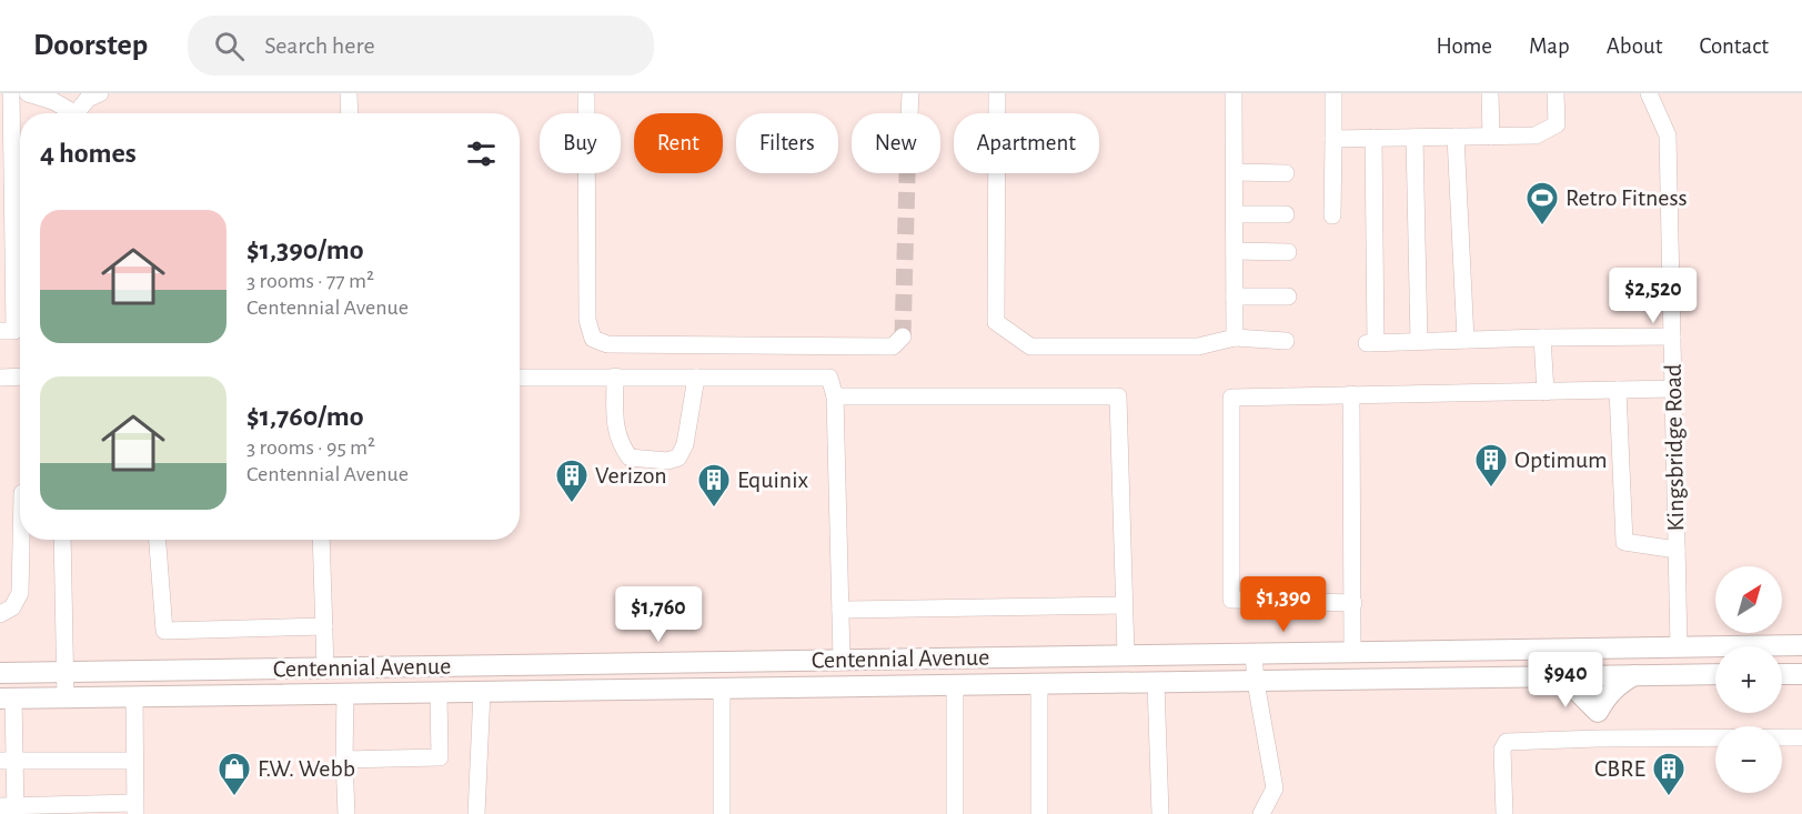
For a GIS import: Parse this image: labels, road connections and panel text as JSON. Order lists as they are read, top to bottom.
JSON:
{
  "streets": {
    "main road": ["Centennial Avenue"],
    "street": ["Kingsbridge Road"]
  },
  "crossings": [
    ["Kingsbridge Road", "Centennial Avenue"]
  ],
  "places": {
    "sports": ["Retro Fitness"],
    "building": [
      "Optimum",
      "Verizon",
      "Equinix",
      "CBRE"
    ],
    "shop": ["F.W. Webb"]
  },
  "north": "top right",
  "page": {
    "header": "Doorstep",
    "search": "Search here",
    "nav": [
      "Home",
      "Map",
      "About",
      "Contact"
    ],
    "chip": [
      "Buy",
      "Rent",
      "Filters",
      "New",
      "Apartment"
    ],
    "heading": "4 homes",
    "list": [
      {
        "name": "$1,390/mo",
        "note": "3 rooms · 77 m² · Centennial Avenue"
      },
      {
        "name": "$1,760/mo",
        "note": "3 rooms · 95 m² · Centennial Avenue"
      }
    ],
    "price": [
      "$2,520",
      "$1,390",
      "$1,760",
      "$940"
    ],
    "map_buttons": ["+", "−"]
  }
}
